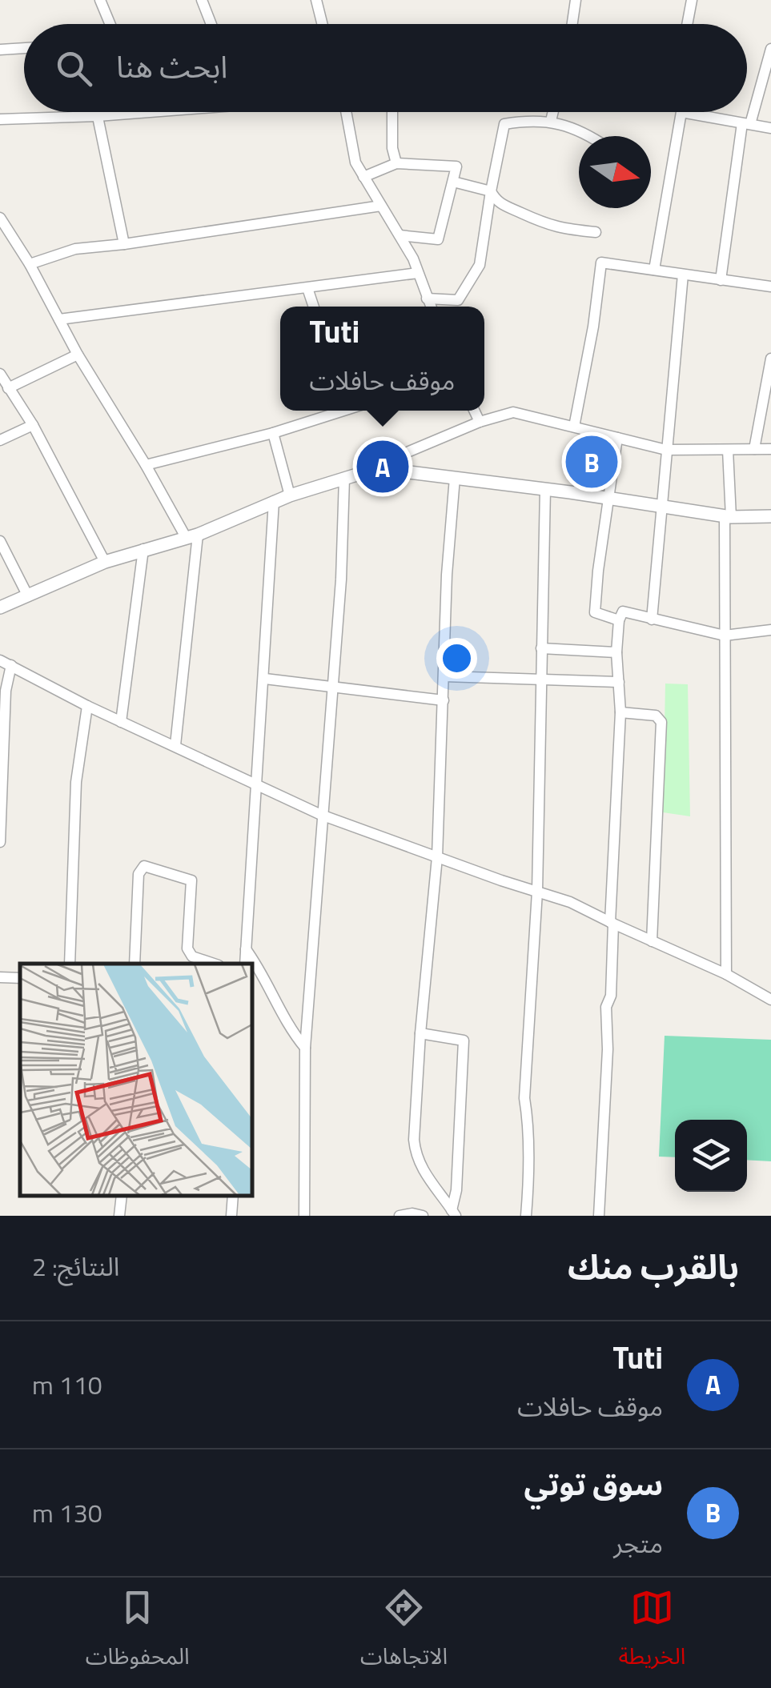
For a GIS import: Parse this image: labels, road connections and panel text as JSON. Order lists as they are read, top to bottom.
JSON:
{
  "north": "right",
  "page": {
    "search": "ابحث هنا",
    "popup": ["Tuti", "موقف حافلات"],
    "pins": ["B", "A"],
    "heading": ["بالقرب منك", "النتائج: 2"],
    "list": [
      {
        "mark": "A",
        "name": "Tuti",
        "note": "موقف حافلات",
        "value": "110 m"
      },
      {
        "mark": "B",
        "name": "سوق توتي",
        "note": "متجر",
        "value": "130 m"
      }
    ],
    "nav": ["الخريطة", "الاتجاهات", "المحفوظات"]
  }
}
